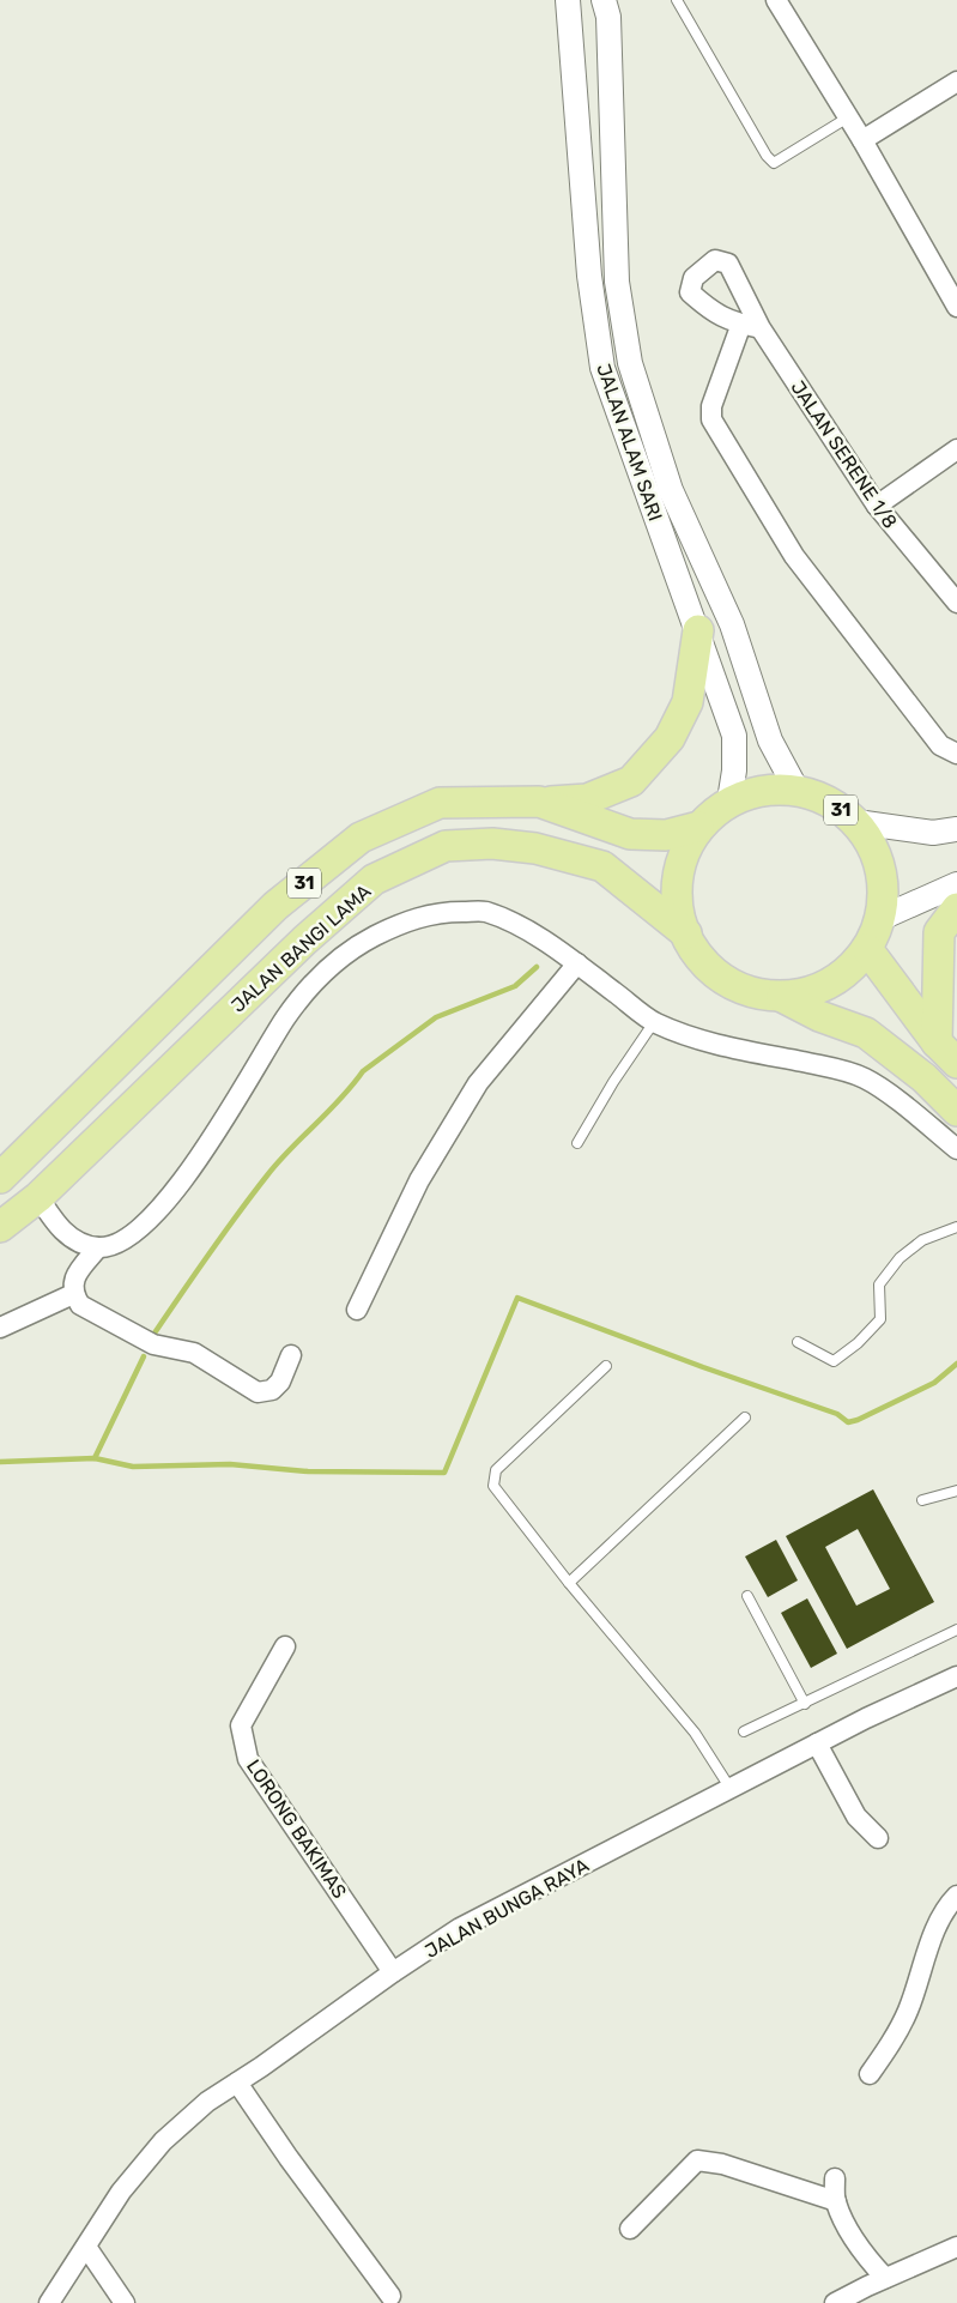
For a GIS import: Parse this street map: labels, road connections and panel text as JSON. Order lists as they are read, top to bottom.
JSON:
{
  "streets": {
    "main road": ["31", "JALAN BANGI LAMA"],
    "street": [
      "JALAN ALAM SARI",
      "JALAN SERENE 1/8",
      "LORONG BAKIMAS",
      "JALAN BUNGA RAYA"
    ]
  },
  "crossings": [
    ["JALAN ALAM SARI", "JALAN BANGI LAMA"],
    ["LORONG BAKIMAS", "JALAN BUNGA RAYA"]
  ]
}
